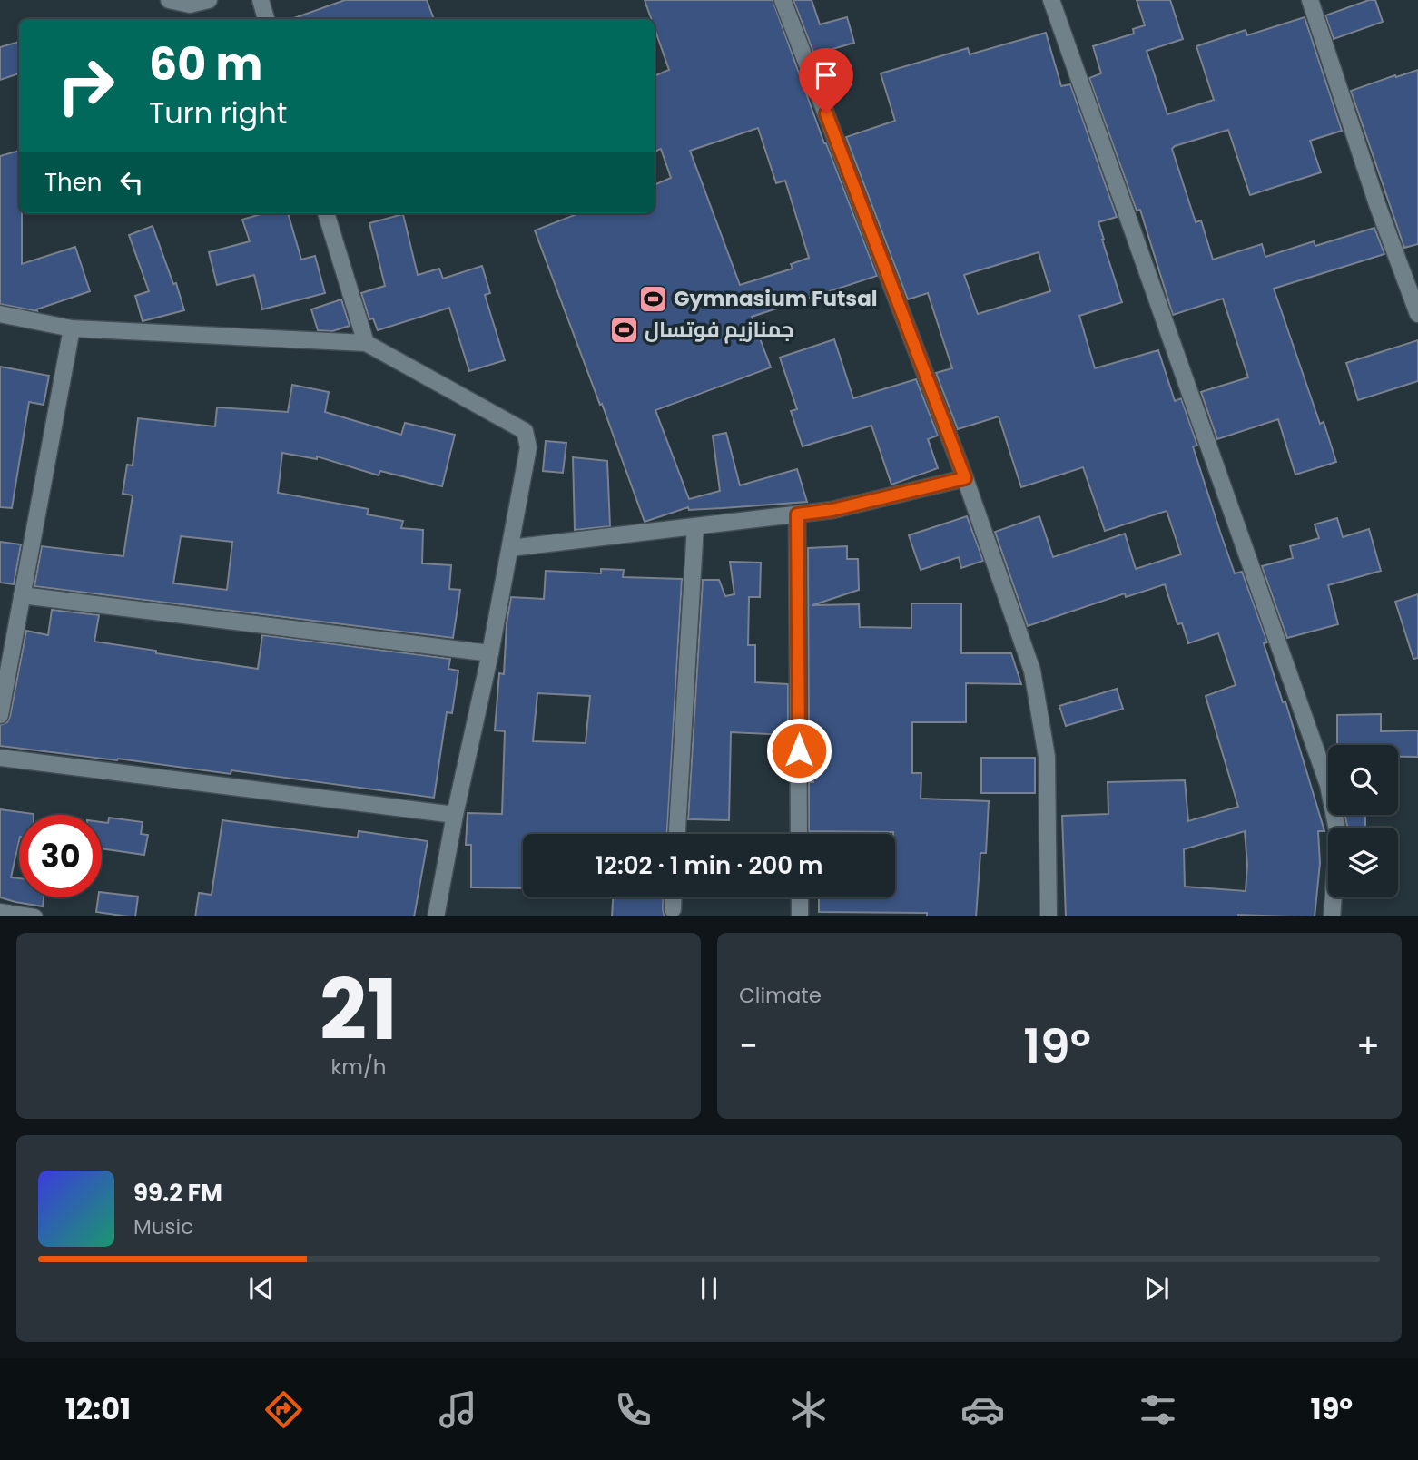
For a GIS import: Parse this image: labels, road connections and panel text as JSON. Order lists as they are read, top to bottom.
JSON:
{
  "places": {
    "sports": ["Gymnasium Futsal", "جمنازیم فوتسال"]
  },
  "page": {
    "turn": ["60 m", "Turn right"],
    "then": "Then",
    "limit": "30",
    "trip": "12:02 · 1 min · 200 m",
    "tile": [
      ["21", "km/h"],
      "Climate"
    ],
    "heat": ["−", "19°", "+"],
    "song": ["99.2 FM", "Music"],
    "tabs": ["12:01", "19°"]
  }
}
